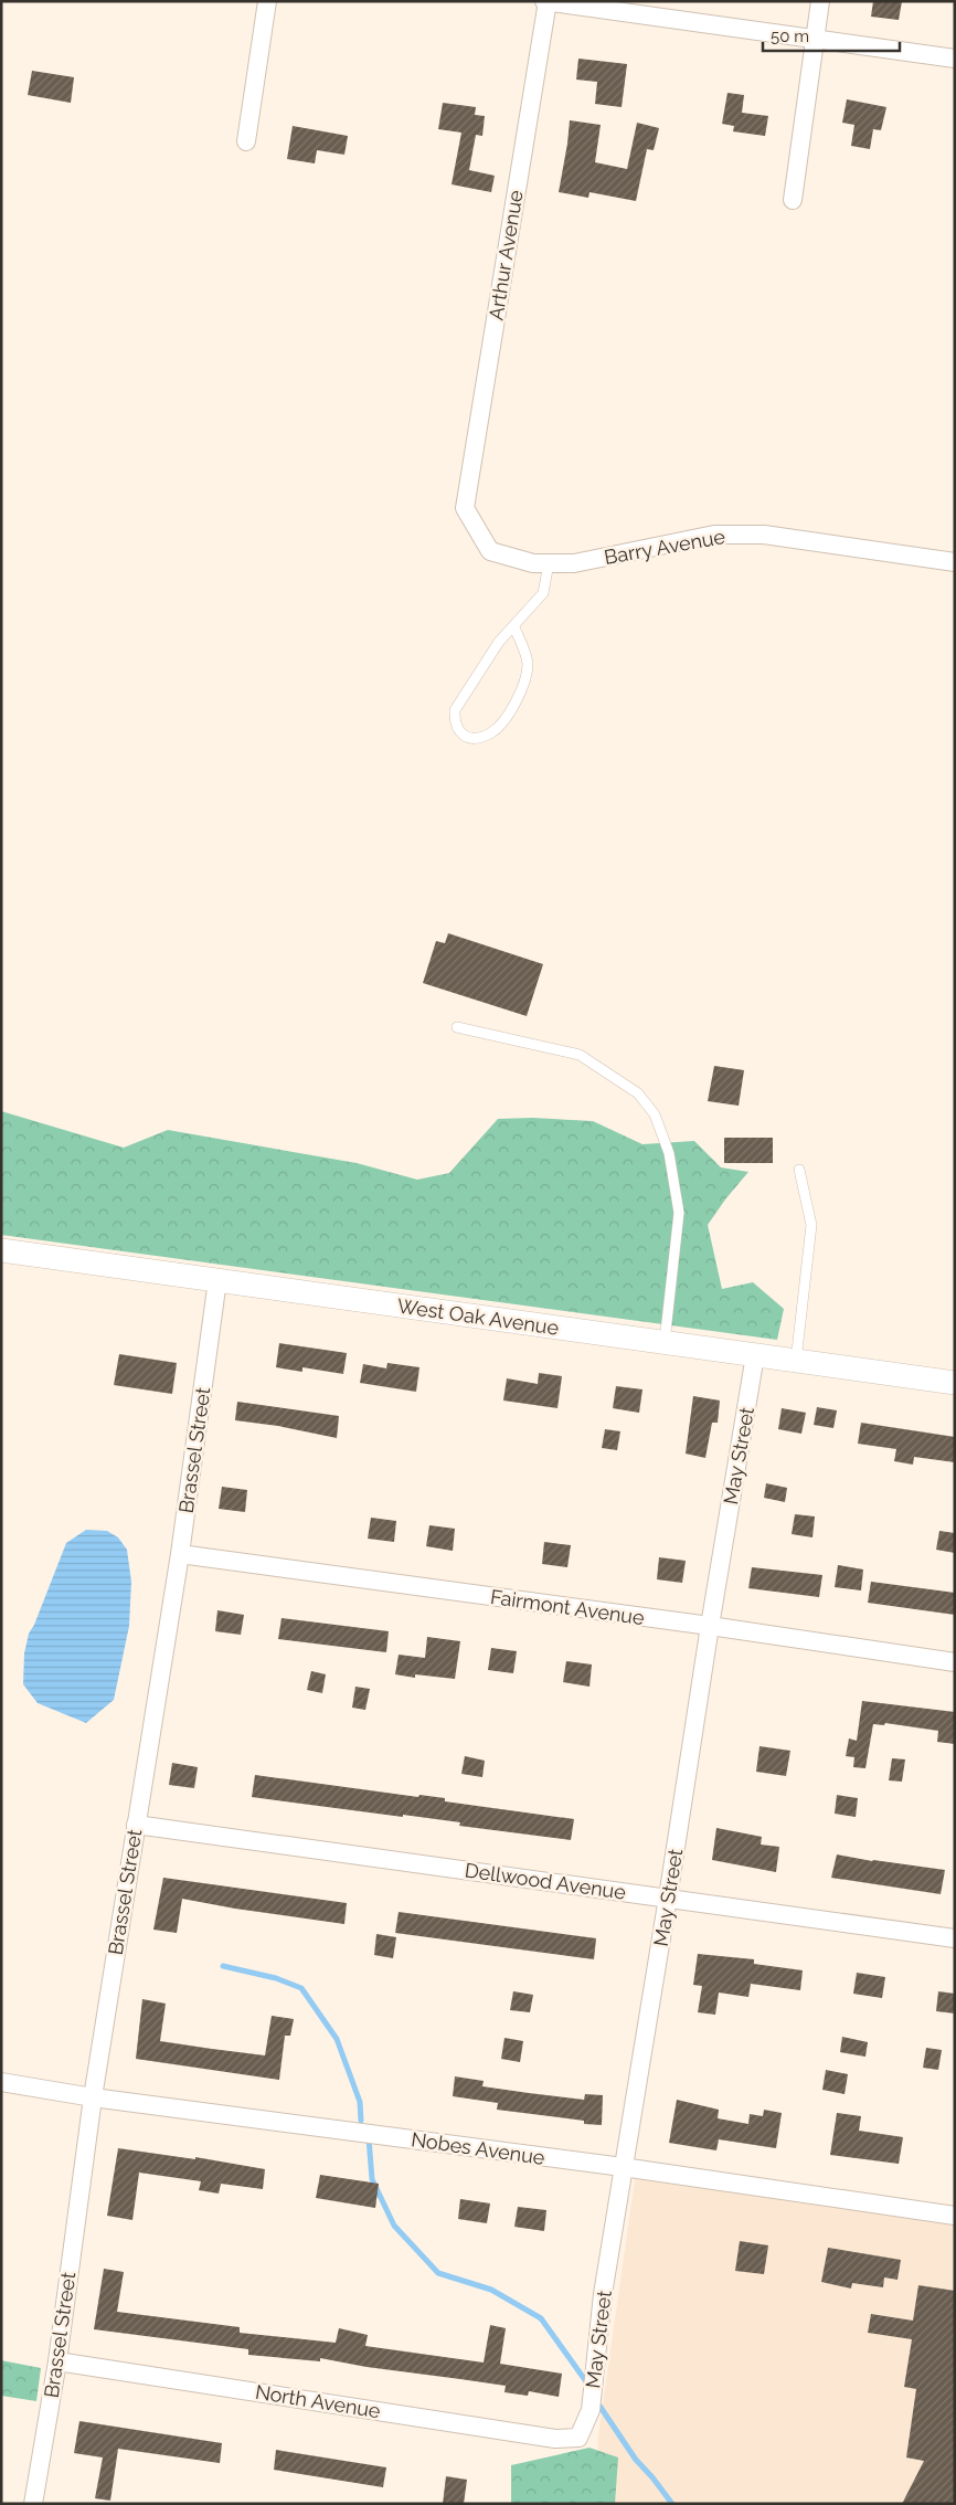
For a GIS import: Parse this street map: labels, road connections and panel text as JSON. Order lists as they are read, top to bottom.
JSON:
{
  "streets": {
    "street": [
      "Arthur Avenue",
      "Barry Avenue",
      "West Oak Avenue",
      "Brassel Street",
      "May Street",
      "Fairmont Avenue",
      "Dellwood Avenue",
      "Nobes Avenue",
      "North Avenue"
    ]
  },
  "crossings": [
    ["Arthur Avenue", "Barry Avenue"],
    ["West Oak Avenue", "Brassel Street"],
    ["West Oak Avenue", "May Street"],
    ["Brassel Street", "Fairmont Avenue"],
    ["Brassel Street", "Dellwood Avenue"],
    ["Brassel Street", "Nobes Avenue"],
    ["Brassel Street", "North Avenue"],
    ["May Street", "Fairmont Avenue"],
    ["May Street", "Dellwood Avenue"],
    ["May Street", "Nobes Avenue"],
    ["May Street", "North Avenue"]
  ],
  "scale_bar": "50 m"
}
